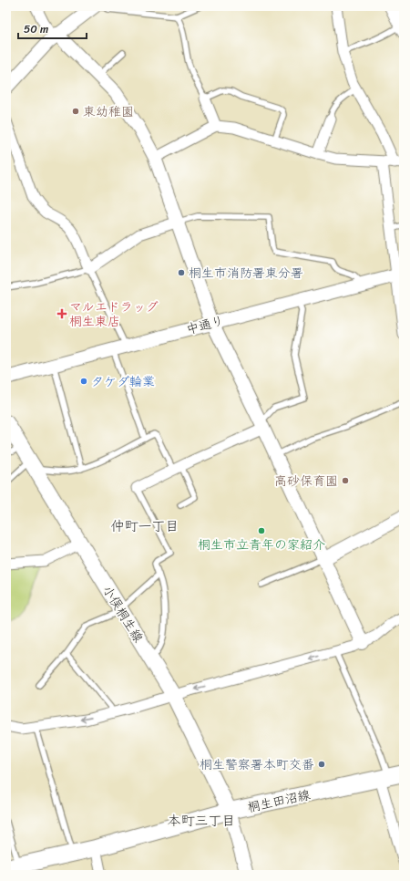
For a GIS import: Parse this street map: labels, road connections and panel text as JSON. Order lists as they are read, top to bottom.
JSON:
{
  "streets": {
    "main road": ["小俣桐生線", "桐生田沼線"],
    "street": ["中通り"]
  },
  "crossings": [
    ["小俣桐生線", "桐生田沼線"]
  ],
  "districts": ["仲町一丁目", "本町三丁目"],
  "places": {
    "other": [
      "東幼稚園",
      "桐生市消防署東分署",
      "タケダ輪業",
      "高砂保育園",
      "桐生市立青年の家紹介",
      "桐生警察署本町交番"
    ],
    "health": ["マルエドラッグ 桐生東店"]
  },
  "scale_bar": "50 m"
}
